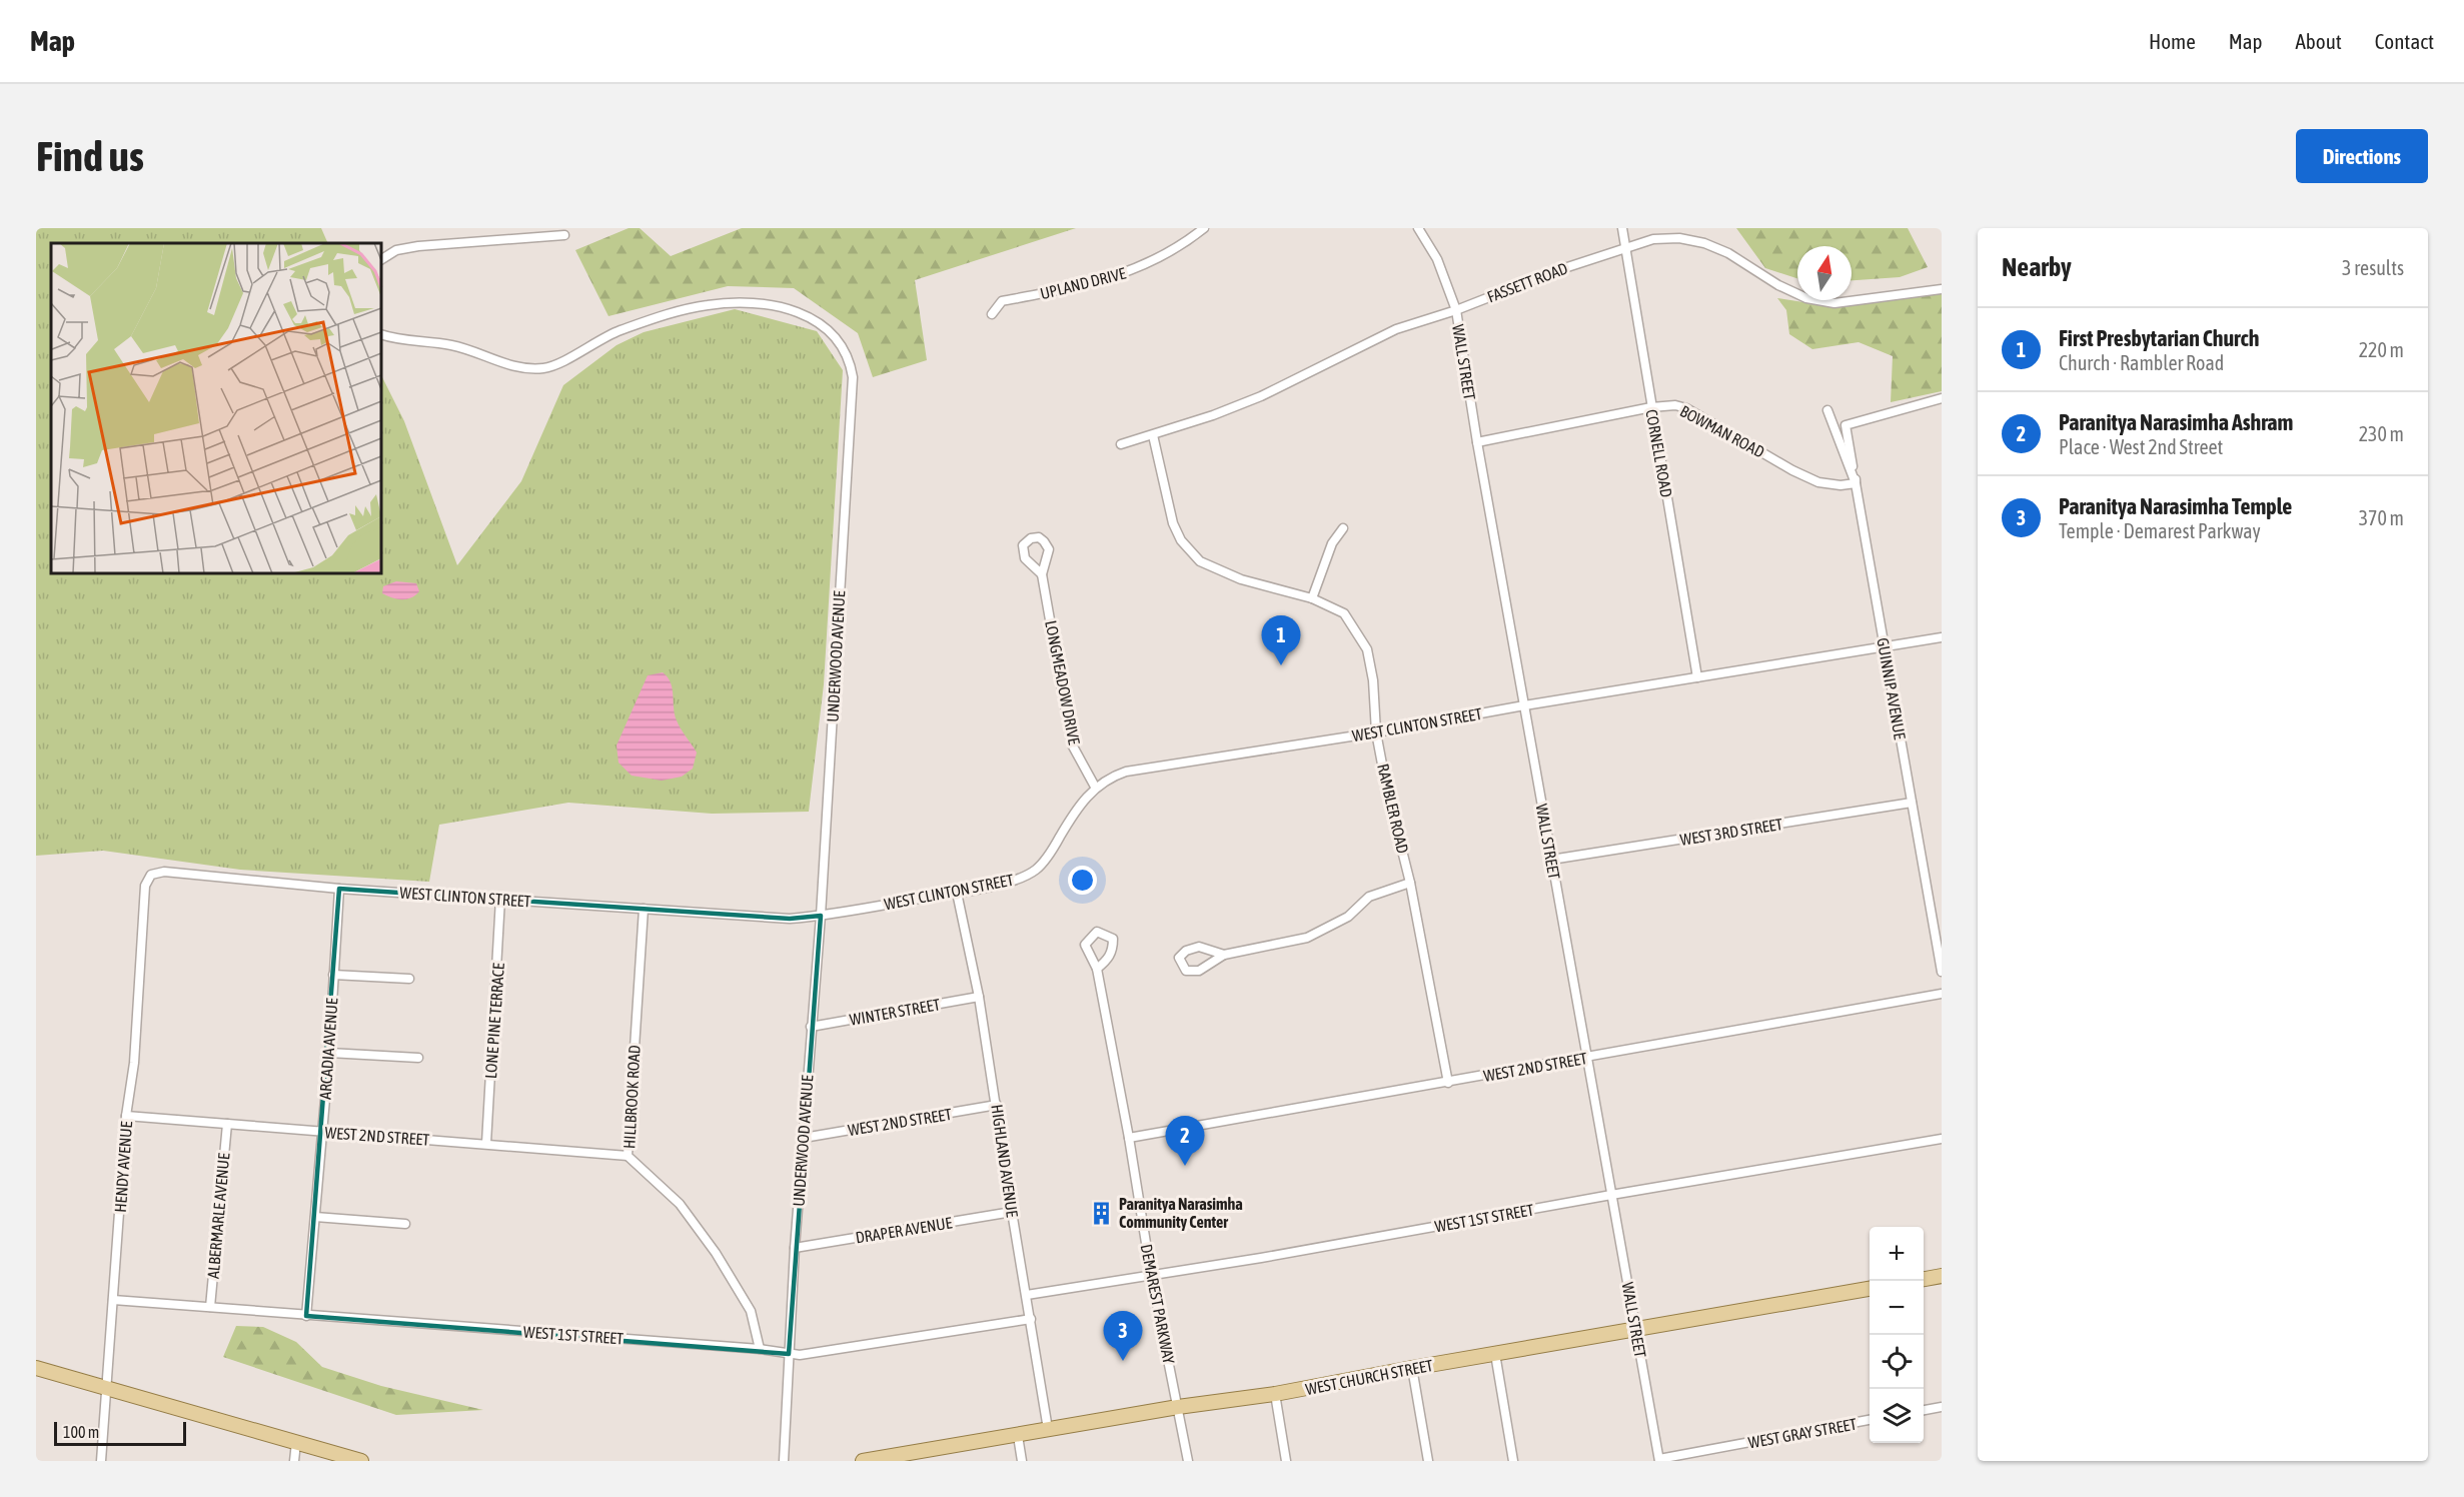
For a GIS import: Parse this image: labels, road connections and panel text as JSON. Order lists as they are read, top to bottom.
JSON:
{
  "streets": {
    "main road": ["WEST CHURCH STREET"],
    "street": [
      "FASSETT ROAD",
      "UPLAND DRIVE",
      "WALL STREET",
      "BOWMAN ROAD",
      "CORNELL ROAD",
      "UNDERWOOD AVENUE",
      "LONGMEADOW DRIVE",
      "GUINNIP AVENUE",
      "WEST CLINTON STREET",
      "RAMBLER ROAD",
      "WEST 3RD STREET",
      "WINTER STREET",
      "LONE PINE TERRACE",
      "ARCADIA AVENUE",
      "WEST 2ND STREET",
      "HILLBROOK ROAD",
      "HIGHLAND AVENUE",
      "HENDY AVENUE",
      "ALBERMARLE AVENUE",
      "WEST 1ST STREET",
      "DRAPER AVENUE",
      "DEMAREST PARKWAY",
      "WEST GRAY STREET"
    ]
  },
  "crossings": [
    ["FASSETT ROAD", "WALL STREET"],
    ["FASSETT ROAD", "CORNELL ROAD"],
    ["FASSETT ROAD", "RAMBLER ROAD"],
    ["WALL STREET", "BOWMAN ROAD"],
    ["WALL STREET", "WEST CLINTON STREET"],
    ["WALL STREET", "WEST 3RD STREET"],
    ["WALL STREET", "WEST 2ND STREET"],
    ["WALL STREET", "WEST 1ST STREET"],
    ["WALL STREET", "WEST CHURCH STREET"],
    ["WALL STREET", "WEST GRAY STREET"],
    ["BOWMAN ROAD", "CORNELL ROAD"],
    ["BOWMAN ROAD", "GUINNIP AVENUE"],
    ["CORNELL ROAD", "WEST CLINTON STREET"],
    ["UNDERWOOD AVENUE", "WEST CLINTON STREET"],
    ["UNDERWOOD AVENUE", "WINTER STREET"],
    ["UNDERWOOD AVENUE", "WEST 2ND STREET"],
    ["UNDERWOOD AVENUE", "WEST 1ST STREET"],
    ["UNDERWOOD AVENUE", "DRAPER AVENUE"],
    ["LONGMEADOW DRIVE", "WEST CLINTON STREET"],
    ["GUINNIP AVENUE", "WEST CLINTON STREET"],
    ["GUINNIP AVENUE", "WEST 3RD STREET"],
    ["WEST CLINTON STREET", "RAMBLER ROAD"],
    ["WEST CLINTON STREET", "LONE PINE TERRACE"],
    ["WEST CLINTON STREET", "ARCADIA AVENUE"],
    ["WEST CLINTON STREET", "HILLBROOK ROAD"],
    ["WEST CLINTON STREET", "HIGHLAND AVENUE"],
    ["WEST CLINTON STREET", "HENDY AVENUE"],
    ["RAMBLER ROAD", "WEST 2ND STREET"],
    ["WINTER STREET", "HIGHLAND AVENUE"],
    ["LONE PINE TERRACE", "WEST 2ND STREET"],
    ["ARCADIA AVENUE", "WEST 2ND STREET"],
    ["ARCADIA AVENUE", "WEST 1ST STREET"],
    ["WEST 2ND STREET", "HILLBROOK ROAD"],
    ["WEST 2ND STREET", "HIGHLAND AVENUE"],
    ["WEST 2ND STREET", "HENDY AVENUE"],
    ["WEST 2ND STREET", "ALBERMARLE AVENUE"],
    ["WEST 2ND STREET", "DEMAREST PARKWAY"],
    ["HILLBROOK ROAD", "WEST 1ST STREET"],
    ["HIGHLAND AVENUE", "WEST 1ST STREET"],
    ["HIGHLAND AVENUE", "DRAPER AVENUE"],
    ["HIGHLAND AVENUE", "WEST CHURCH STREET"],
    ["HENDY AVENUE", "WEST 1ST STREET"],
    ["ALBERMARLE AVENUE", "WEST 1ST STREET"],
    ["WEST 1ST STREET", "DEMAREST PARKWAY"],
    ["DEMAREST PARKWAY", "WEST CHURCH STREET"]
  ],
  "places": {
    "building": ["Paranitya Narasimha Community Center"]
  },
  "scale_bar": "100 m",
  "north": "top",
  "page": {
    "header": "Map",
    "nav": [
      "Home",
      "Map",
      "About",
      "Contact"
    ],
    "buttons": "Directions",
    "title": "Find us",
    "heading": ["Nearby", "3 results"],
    "list": [
      {
        "mark": "1",
        "name": "First Presbytarian Church",
        "note": "Church · Rambler Road",
        "value": "220 m"
      },
      {
        "mark": "2",
        "name": "Paranitya Narasimha Ashram",
        "note": "Place · West 2nd Street",
        "value": "230 m"
      },
      {
        "mark": "3",
        "name": "Paranitya Narasimha Temple",
        "note": "Temple · Demarest Parkway",
        "value": "370 m"
      }
    ],
    "pins": ["1", "2", "3"],
    "map_buttons": ["+", "−"],
    "scale": "100 m"
  }
}
